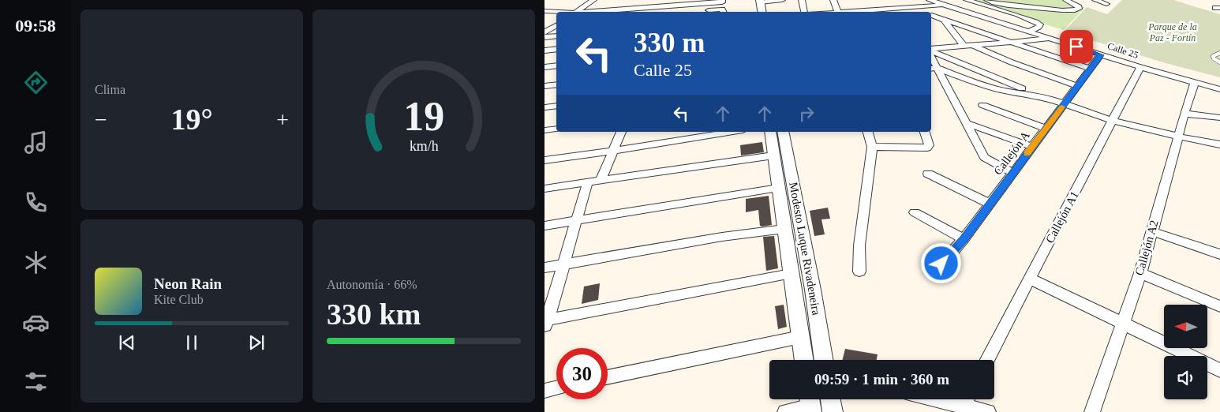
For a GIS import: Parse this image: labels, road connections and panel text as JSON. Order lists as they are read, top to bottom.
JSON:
{
  "streets": {
    "street": [
      "Calle 25",
      "Callejón A",
      "Callejón A1",
      "Callejón A2",
      "Modesto Luque Rivadeneira"
    ]
  },
  "crossings": [
    ["Calle 25", "Callejón A"],
    ["Calle 25", "Callejón A1"],
    ["Calle 25", "Callejón A2"]
  ],
  "parks": ["Parque de la Paz - Fortín"],
  "north": "left",
  "page": {
    "tabs": "09:58",
    "tile": [
      "Clima",
      ["Autonomía · 66%", "330 km"]
    ],
    "turn": ["330 m", "Calle 25"],
    "heat": ["−", "19°", "+"],
    "song": ["Neon Rain", "Kite Club"],
    "limit": "30",
    "trip": "09:59 · 1 min · 360 m",
    "gauge": ["19", "km/h"]
  }
}
